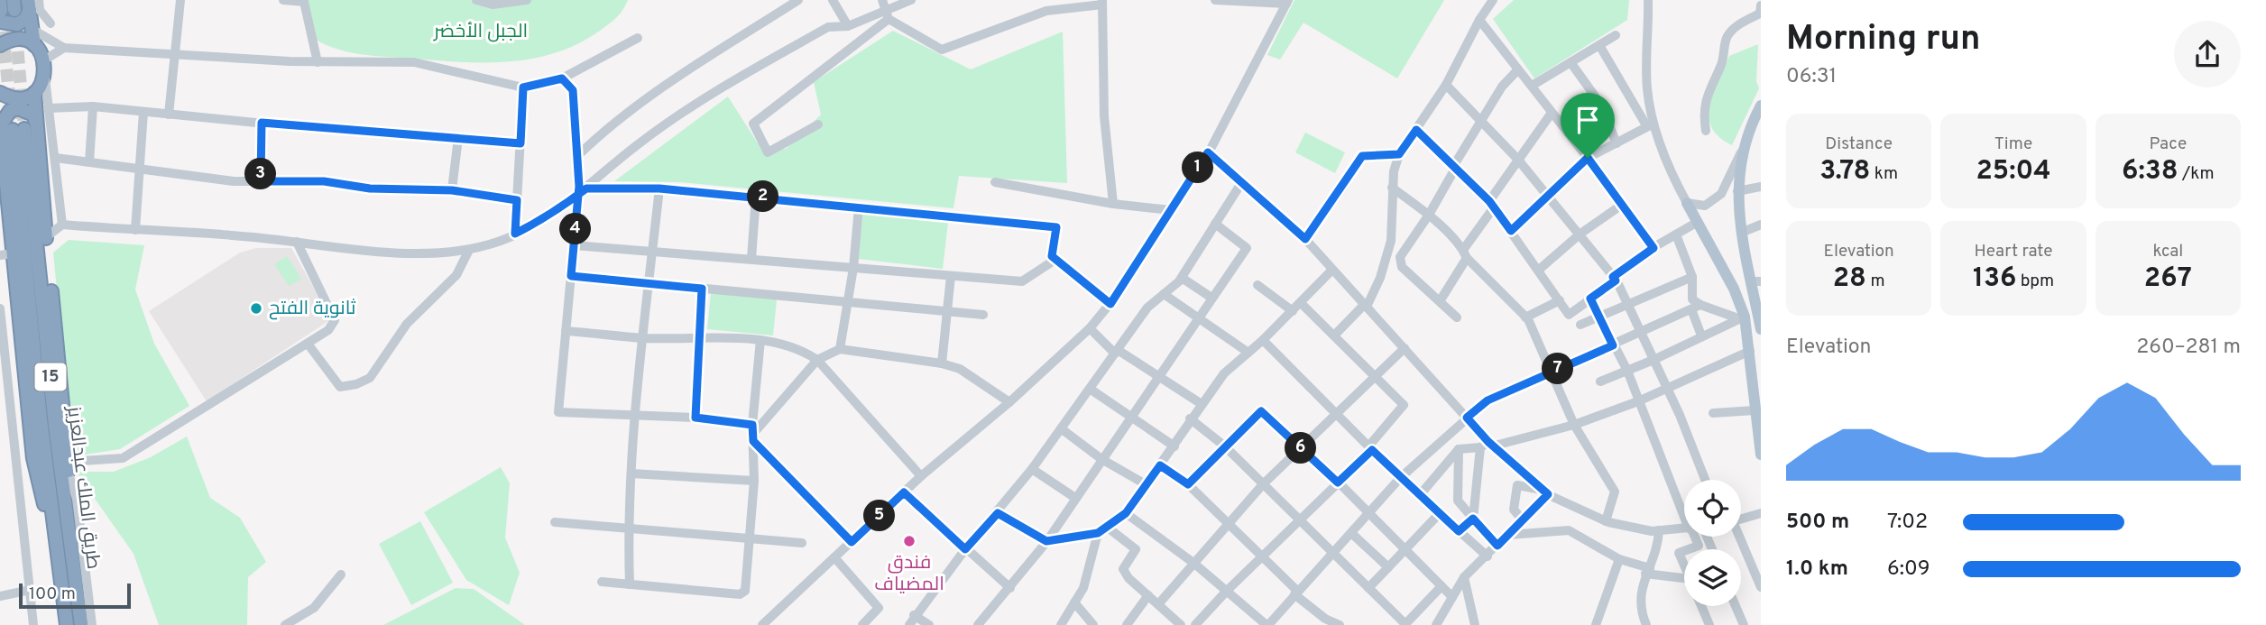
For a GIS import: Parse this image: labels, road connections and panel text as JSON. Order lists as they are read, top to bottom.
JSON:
{
  "streets": {
    "highway": ["15", "طريق الملك عبدالعزيز"]
  },
  "parks": ["الجبل الأخضر"],
  "places": ["ثانوية الفتح", "فندق المضياف"],
  "scale_bar": "100 m",
  "page": {
    "heading": ["Morning run", "06:31"],
    "stats": [
      ["Distance", "3.78 km"],
      ["Time", "25:04"],
      ["Pace", "6:38 /km"],
      ["Elevation", "28 m"],
      ["Heart rate", "136 bpm"],
      ["kcal", "267"]
    ],
    "pins": [
      "1",
      "3",
      "2",
      "4",
      "7",
      "6",
      "5"
    ],
    "chart": ["Elevation", "260–281 m"],
    "list": [
      {
        "name": "500 m",
        "note": "7:02"
      },
      {
        "name": "1.0 km",
        "note": "6:09"
      }
    ],
    "scale": "100 m"
  }
}
